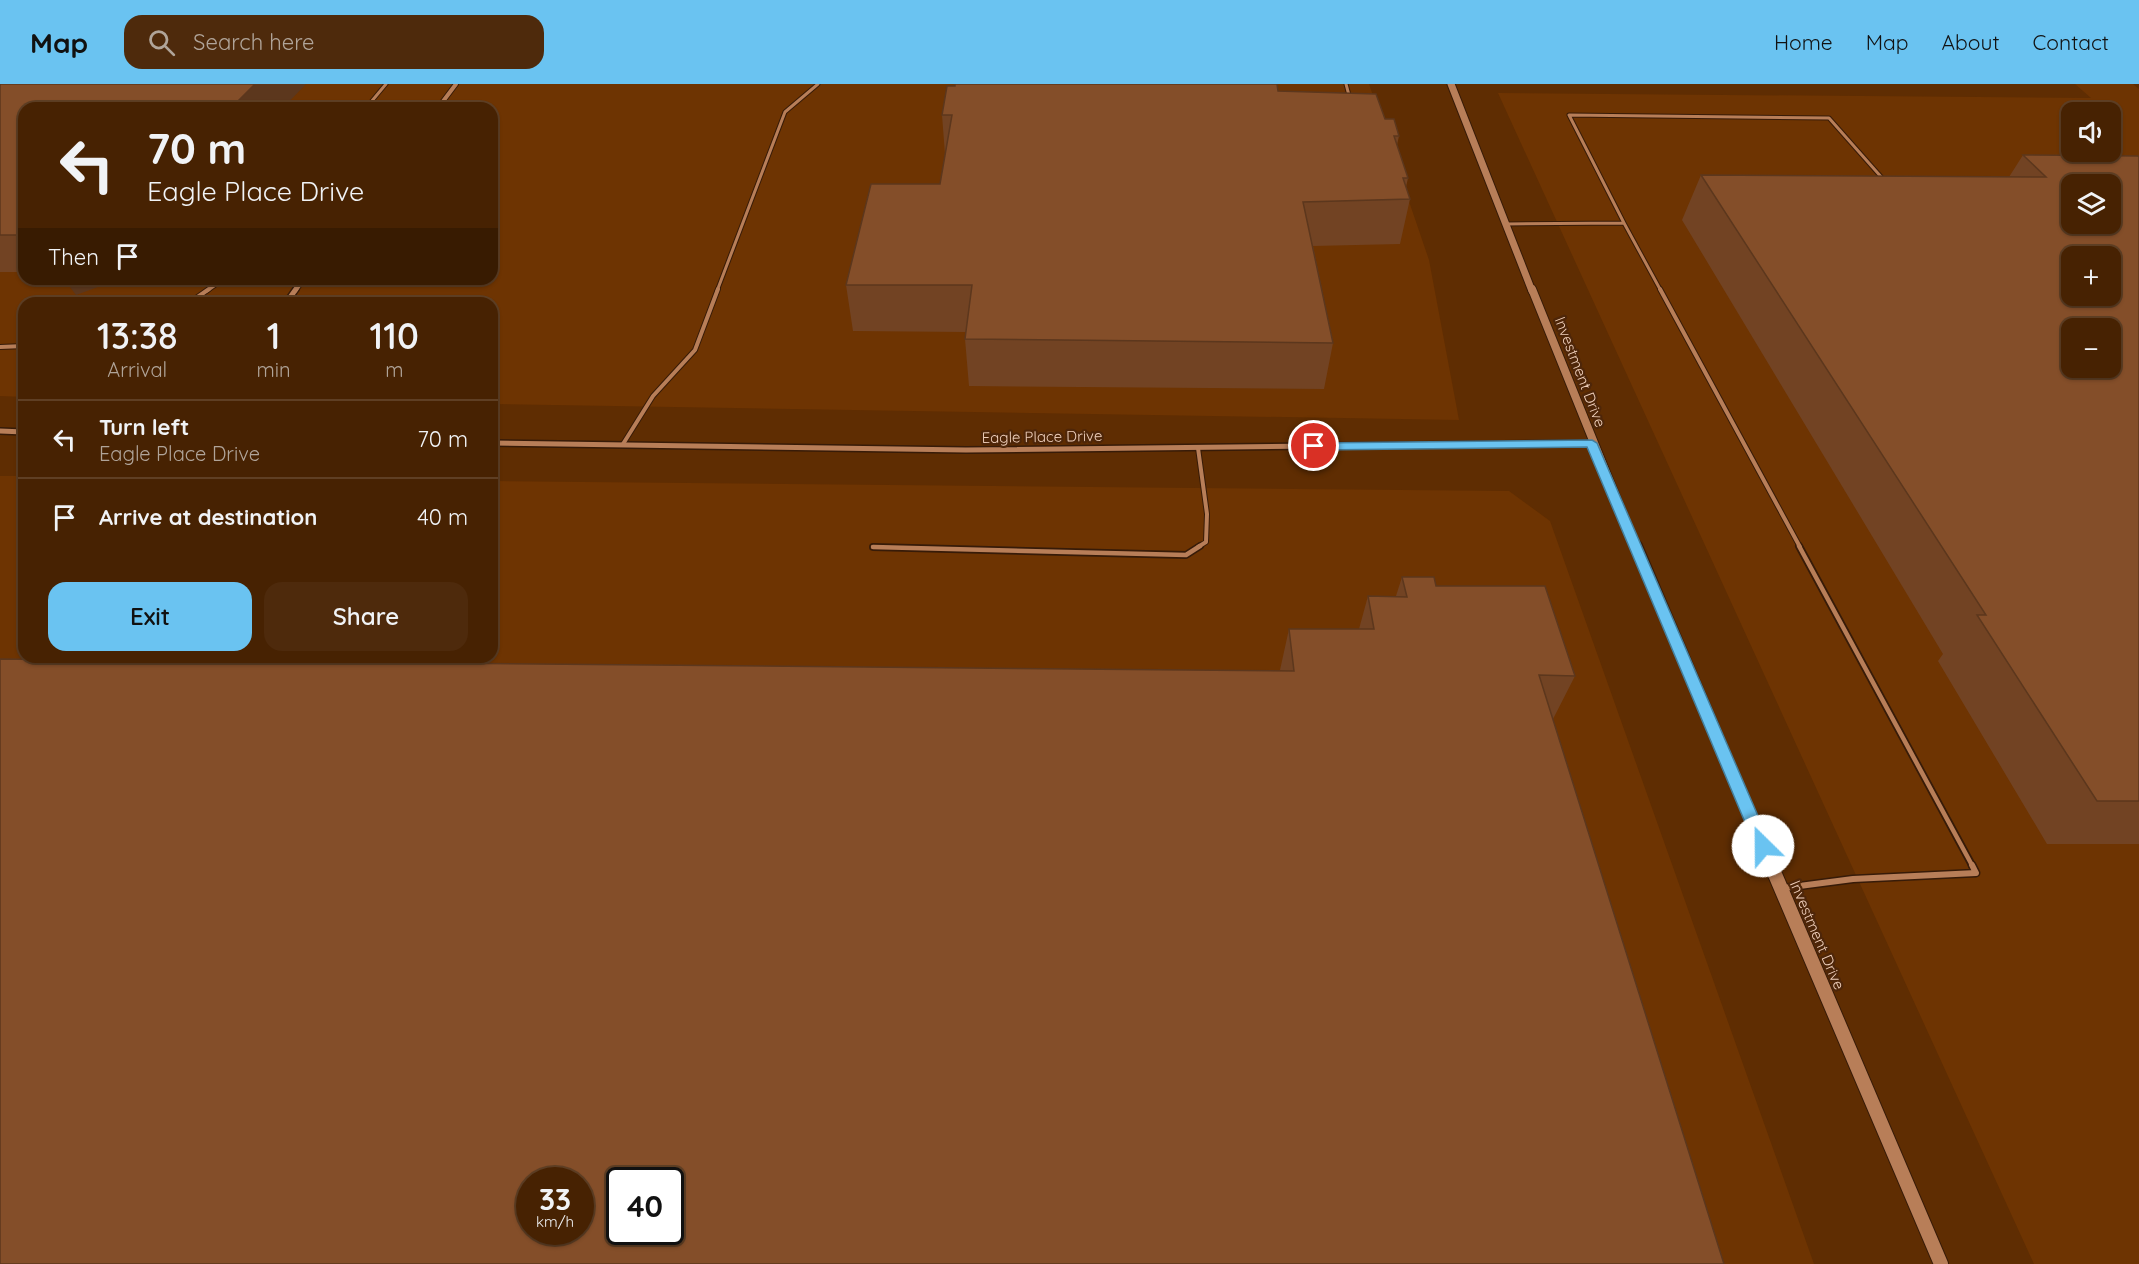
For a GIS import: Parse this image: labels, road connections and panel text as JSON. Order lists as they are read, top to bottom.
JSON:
{
  "streets": {
    "street": ["Investment Drive", "Eagle Place Drive"]
  },
  "crossings": [
    ["Investment Drive", "Eagle Place Drive"]
  ],
  "page": {
    "header": "Map",
    "search": "Search here",
    "nav": [
      "Home",
      "Map",
      "About",
      "Contact"
    ],
    "map_buttons": ["+", "−"],
    "turn": ["70 m", "Eagle Place Drive"],
    "then": "Then",
    "eta": [
      "13:38",
      "Arrival",
      "1",
      "min",
      "110",
      "m"
    ],
    "list": [
      {
        "name": "Turn left",
        "note": "Eagle Place Drive",
        "value": "70 m"
      },
      {
        "name": "Arrive at destination",
        "value": "40 m"
      }
    ],
    "buttons": ["Exit", "Share"],
    "speed": "33 km/h",
    "limit": "40"
  }
}
